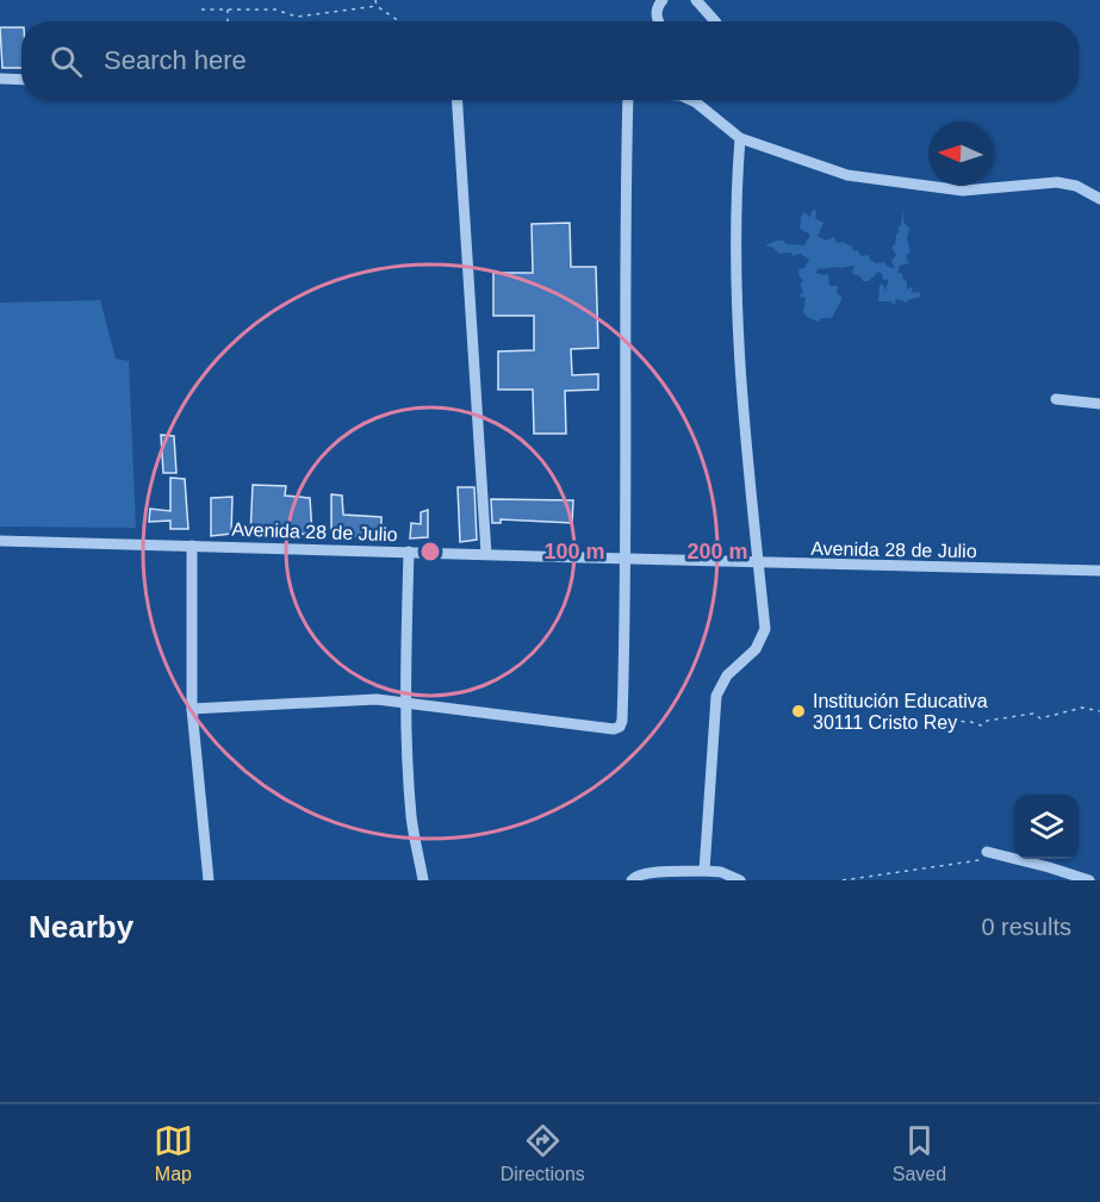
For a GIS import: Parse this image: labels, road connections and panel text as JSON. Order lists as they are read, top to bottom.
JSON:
{
  "streets": {
    "street": ["Avenida 28 de Julio"]
  },
  "places": ["Institución Educativa 30111 Cristo Rey"],
  "north": "left",
  "page": {
    "search": "Search here",
    "heading": ["Nearby", "0 results"],
    "nav": ["Map", "Directions", "Saved"]
  },
  "rings": ["100 m", "200 m"]
}
